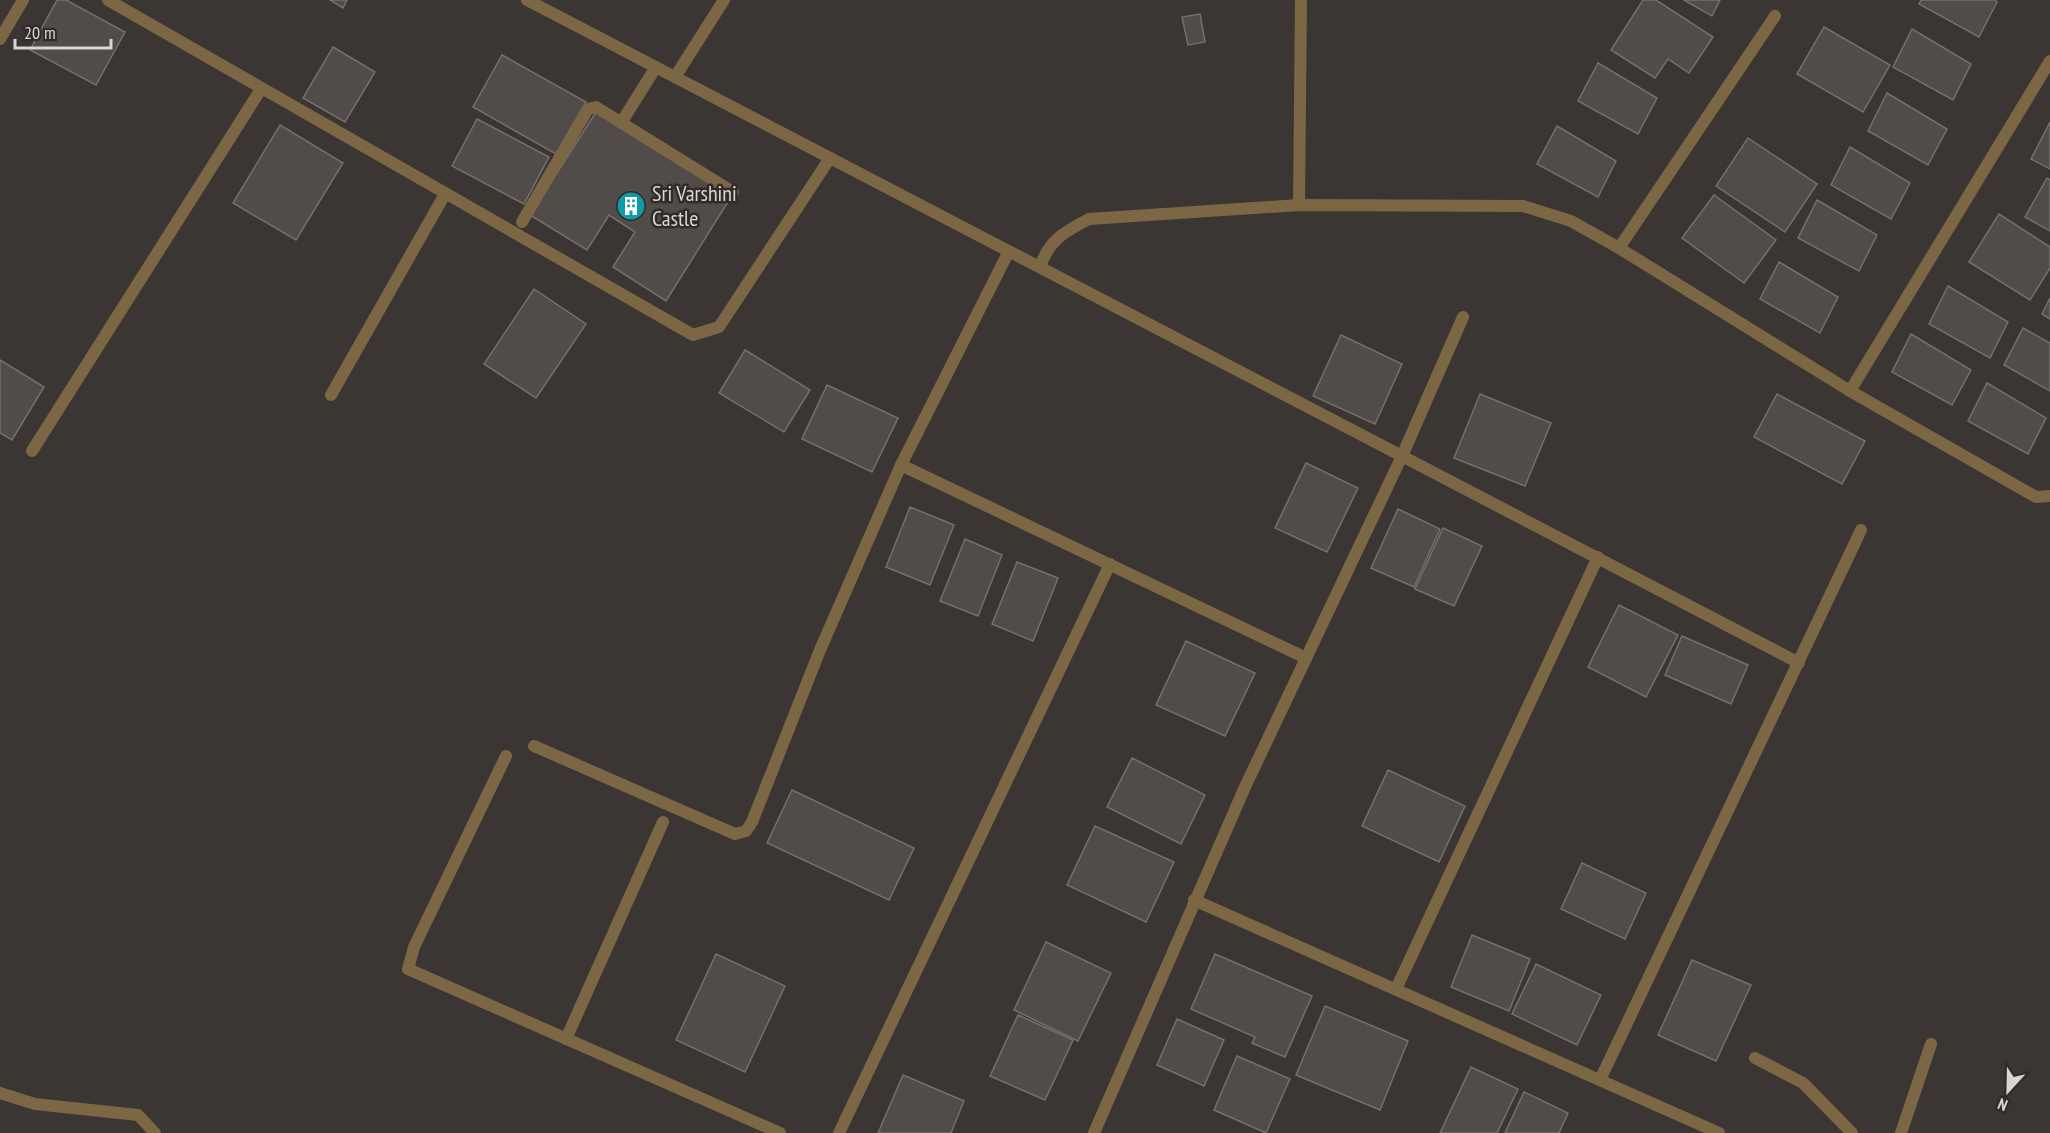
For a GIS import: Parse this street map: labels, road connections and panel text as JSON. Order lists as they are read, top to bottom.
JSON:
{
  "places": {
    "building": ["Sri Varshini Castle"]
  },
  "scale_bar": "20 m",
  "north": "bottom"
}
